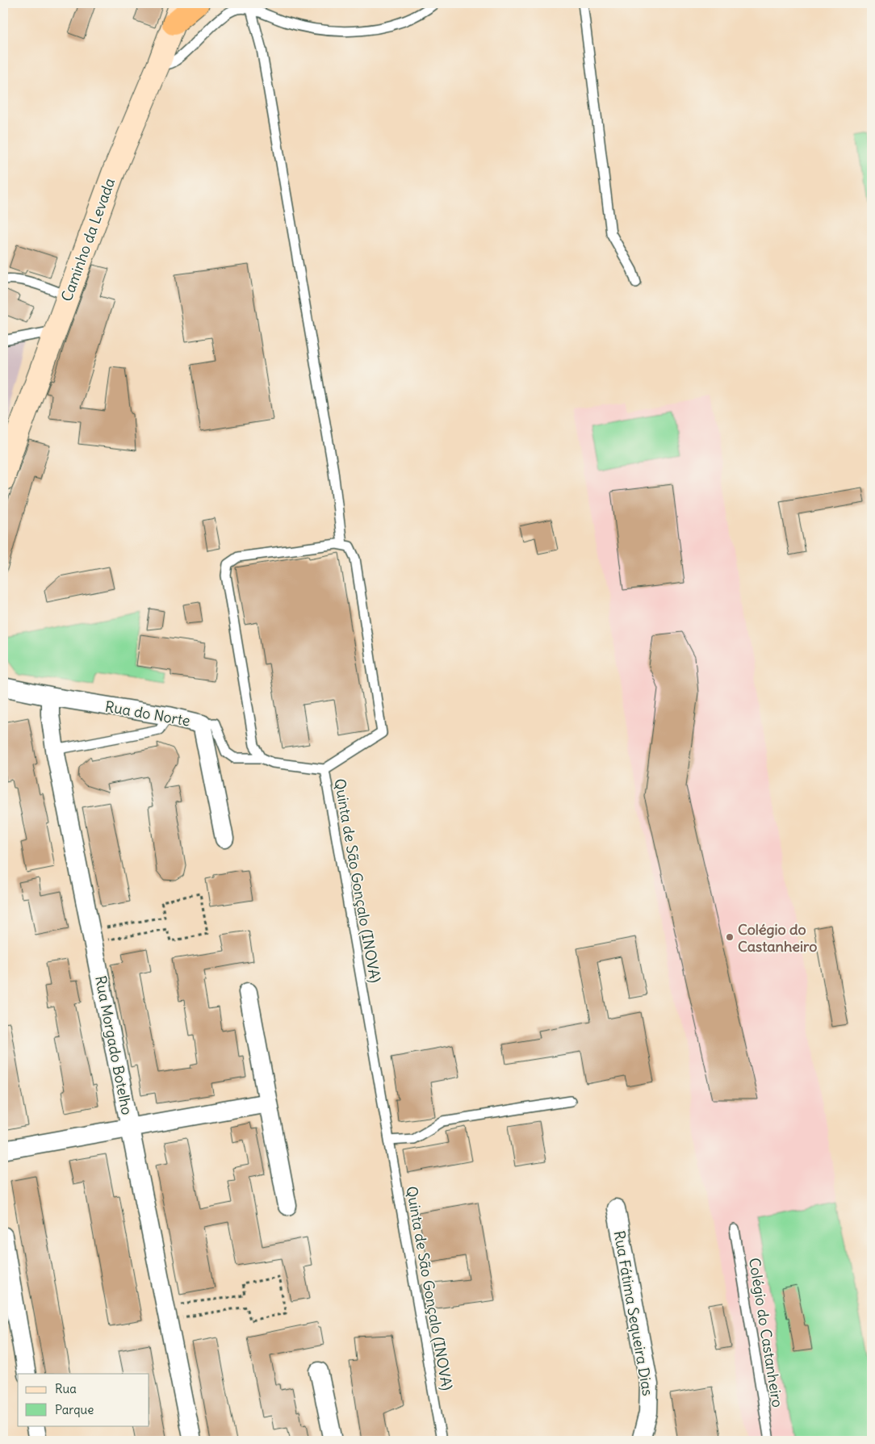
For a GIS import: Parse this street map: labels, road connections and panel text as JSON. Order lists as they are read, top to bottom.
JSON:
{
  "streets": {
    "street": [
      "Caminho da Levada",
      "Rua do Norte",
      "Rua Morgado Botelho",
      "Rua Fátima Sequeira Dias"
    ],
    "lane": ["Quinta de São Gonçalo (INOVA)", "Colégio do Castanheiro"]
  },
  "crossings": [
    ["Rua do Norte", "Quinta de São Gonçalo (INOVA)"],
    ["Rua do Norte", "Rua Morgado Botelho"]
  ],
  "places": ["Colégio do Castanheiro"],
  "legend": ["Rua", "Parque"]
}
